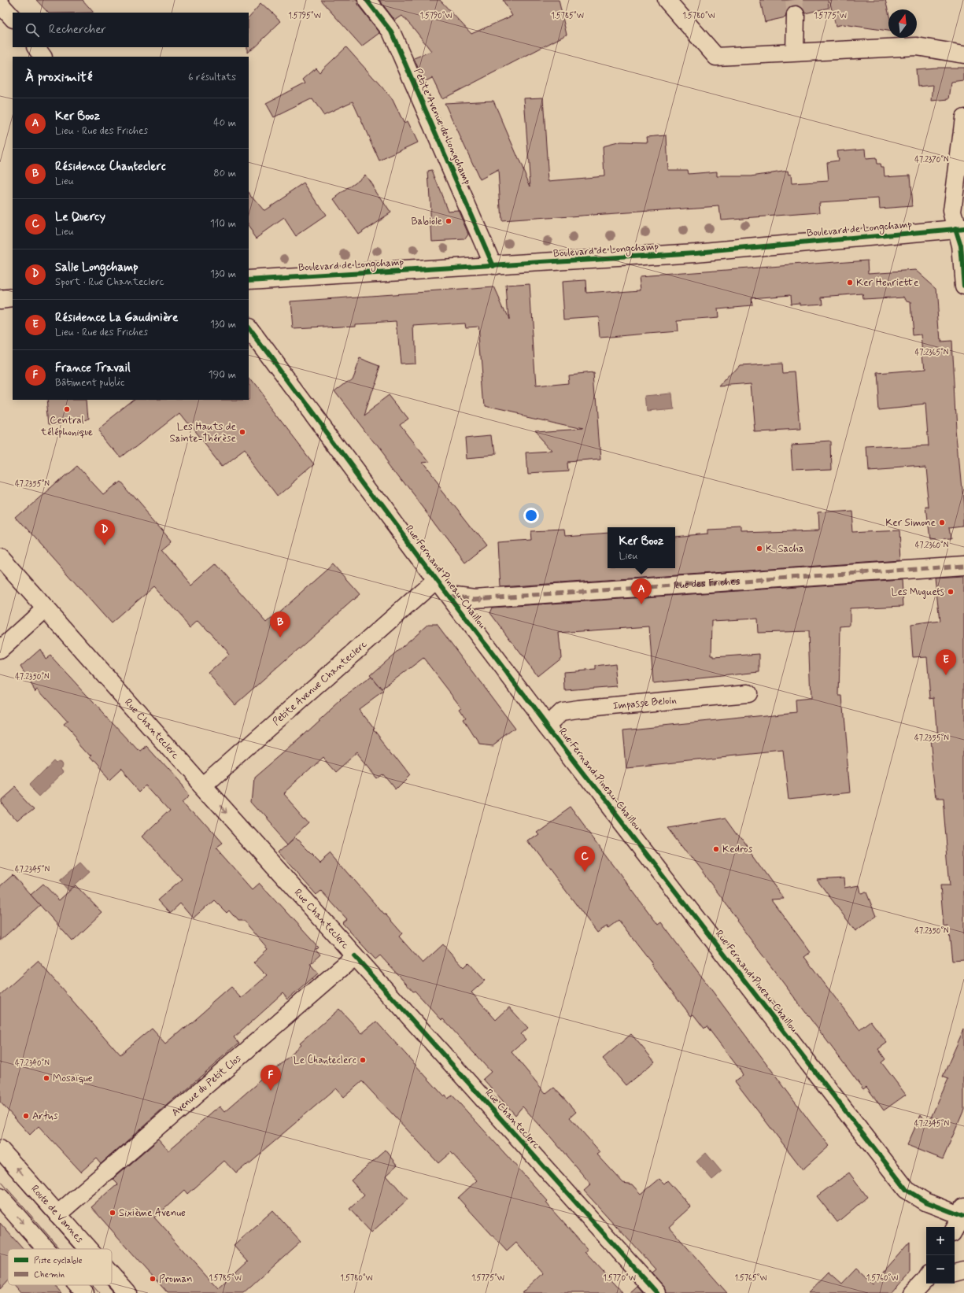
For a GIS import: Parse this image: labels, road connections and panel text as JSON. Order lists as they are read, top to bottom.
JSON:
{
  "streets": {
    "street": [
      "Petite Avenue de Longchamp",
      "Boulevard de Longchamp",
      "Rue Fernand Pineau-Chaillou",
      "Rue des Friches",
      "Petite Avenue Chanteclerc",
      "Impasse Beloin",
      "Rue Chanteclerc",
      "Avenue du Petit Clos",
      "Route de Vannes"
    ]
  },
  "crossings": [
    ["Petite Avenue de Longchamp", "Boulevard de Longchamp"],
    ["Rue Fernand Pineau-Chaillou", "Rue des Friches"],
    ["Rue Fernand Pineau-Chaillou", "Petite Avenue Chanteclerc"],
    ["Rue Fernand Pineau-Chaillou", "Impasse Beloin"],
    ["Petite Avenue Chanteclerc", "Rue Chanteclerc"],
    ["Rue Chanteclerc", "Avenue du Petit Clos"],
    ["Avenue du Petit Clos", "Route de Vannes"]
  ],
  "one_way": ["Rue des Friches"],
  "places": [
    "Babiole",
    "Ker Henriette",
    "Central téléphonique",
    "Les Hauts de Sainte-Thérèse",
    "Ker Simone",
    "K. Sacha",
    "Les Muguets",
    "Kedros",
    "Le Chanteclerc",
    "Mosaïque",
    "Artus",
    "Sixième Avenue",
    "Proman"
  ],
  "legend": ["Piste cyclable", "Chemin"],
  "north": "top",
  "page": {
    "search": "Rechercher",
    "heading": ["À proximité", "6 résultats"],
    "list": [
      {
        "mark": "A",
        "name": "Ker Booz",
        "note": "Lieu · Rue des Friches",
        "value": "40 m"
      },
      {
        "mark": "B",
        "name": "Résidence Chanteclerc",
        "note": "Lieu",
        "value": "80 m"
      },
      {
        "mark": "C",
        "name": "Le Quercy",
        "note": "Lieu",
        "value": "110 m"
      },
      {
        "mark": "D",
        "name": "Salle Longchamp",
        "note": "Sport · Rue Chanteclerc",
        "value": "130 m"
      },
      {
        "mark": "E",
        "name": "Résidence La Gaudinière",
        "note": "Lieu · Rue des Friches",
        "value": "130 m"
      },
      {
        "mark": "F",
        "name": "France Travail",
        "note": "Bâtiment public",
        "value": "190 m"
      }
    ],
    "pins": [
      "D",
      "A",
      "B",
      "E",
      "C",
      "F"
    ],
    "popup": ["Ker Booz", "Lieu"],
    "map_buttons": ["+", "−"]
  },
  "coordinates": [
    "1.5795°W",
    "1.5790°W",
    "1.5785°W",
    "1.5780°W",
    "1.5775°W",
    "47.2370°N",
    "47.2365°N",
    "47.2355°N",
    "47.2360°N",
    "47.2350°N",
    "47.2345°N",
    "47.2340°N",
    "1.5770°W",
    "1.5765°W",
    "1.5760°W"
  ]
}
